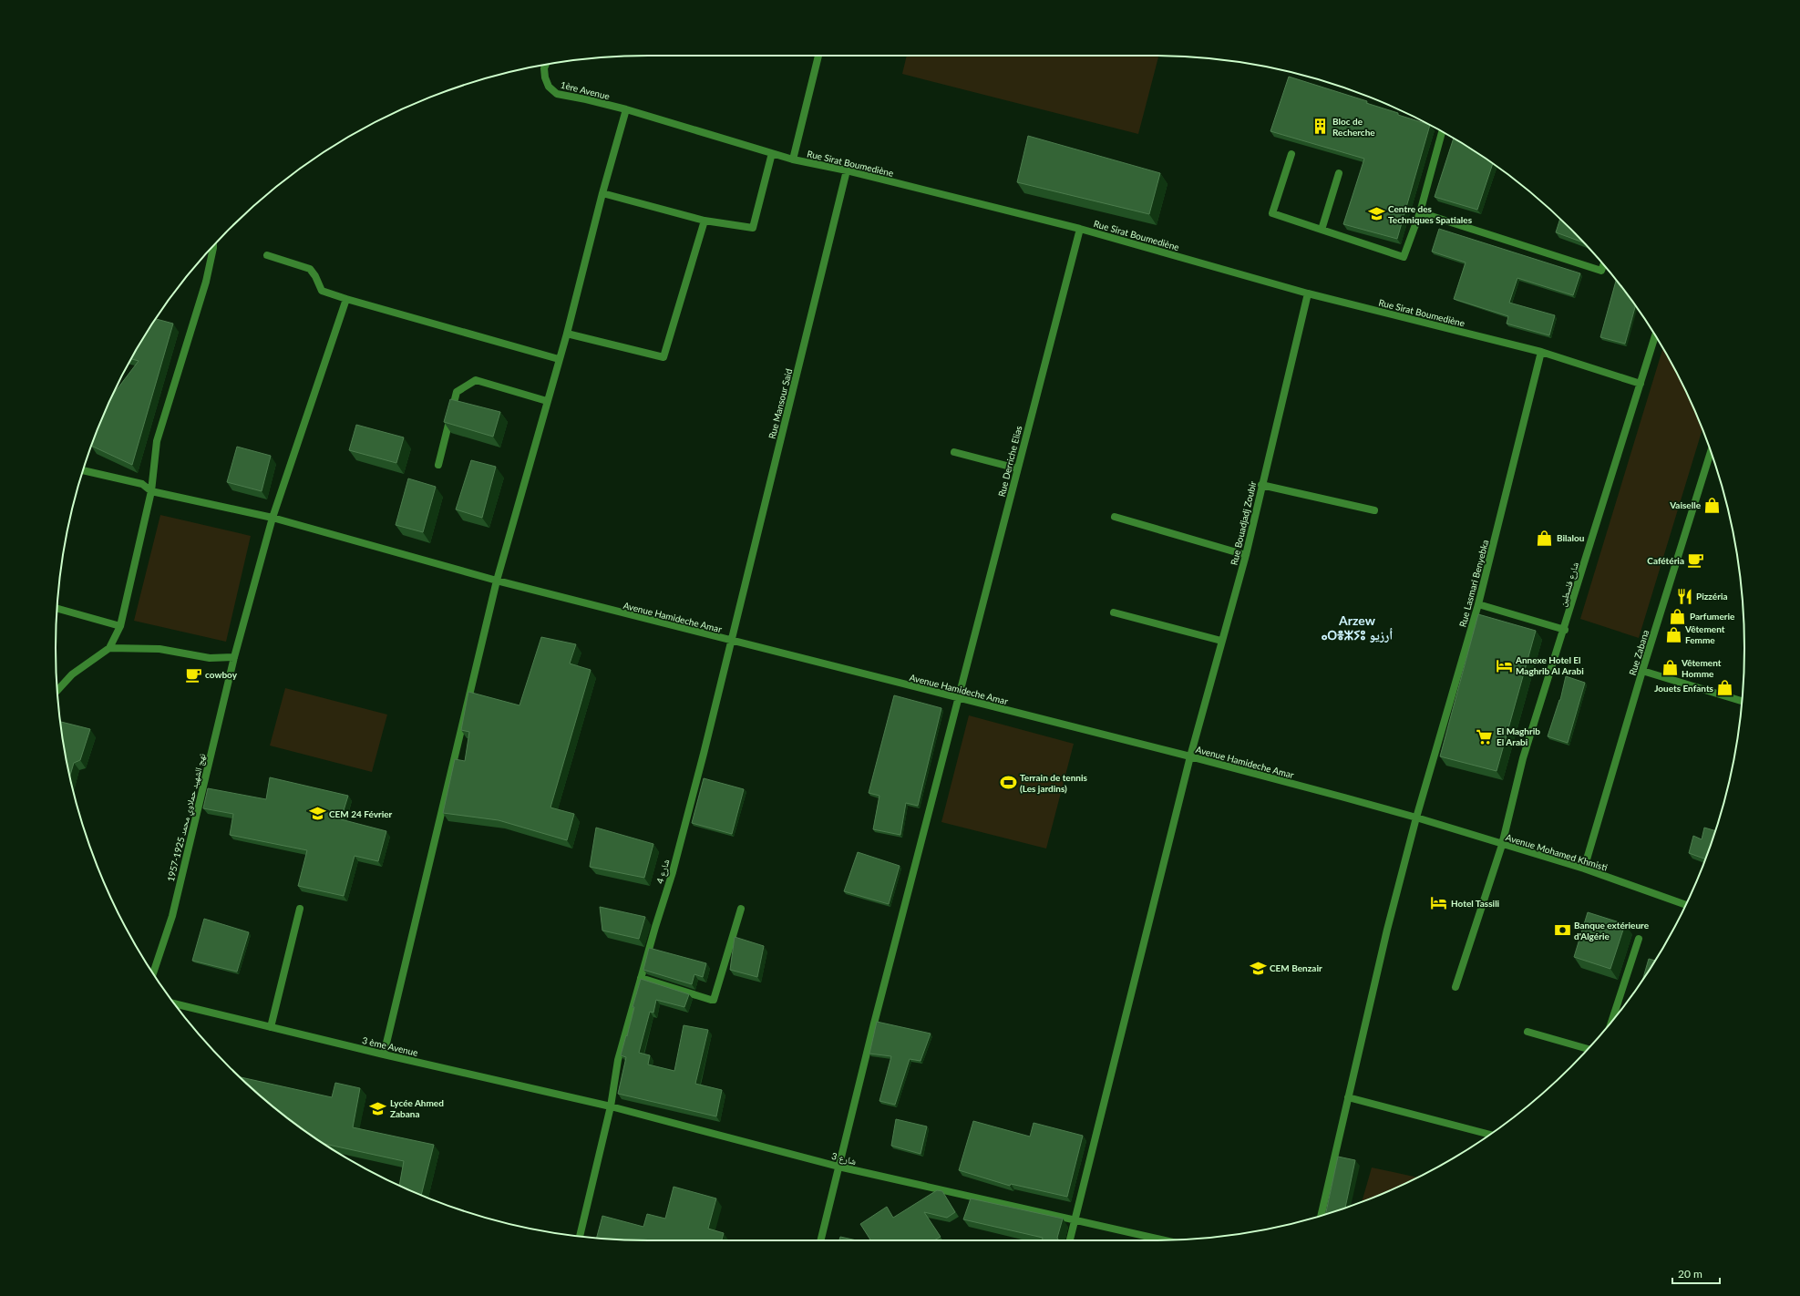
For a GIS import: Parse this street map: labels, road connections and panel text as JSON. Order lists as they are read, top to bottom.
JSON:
{
  "streets": {
    "street": [
      "1ère Avenue",
      "Rue Sirat Boumediène",
      "Rue Mansour Said",
      "Rue Derriche Elias",
      "Rue Bouadjadj Zoubir",
      "Rue Lasmari Benyebka",
      "شارع فلسطين",
      "Avenue Hamideche Amar",
      "Rue Zabana",
      "نهج الشهيد حملاوي محمد 1925-1957",
      "Avenue Mohamed Khmisti",
      "شارع 4",
      "3 ème Avenue",
      "شارع 3"
    ]
  },
  "crossings": [
    ["1ère Avenue", "Rue Sirat Boumediène"],
    ["Rue Sirat Boumediène", "Rue Mansour Said"],
    ["Rue Sirat Boumediène", "Rue Derriche Elias"],
    ["Rue Sirat Boumediène", "Rue Bouadjadj Zoubir"],
    ["Rue Sirat Boumediène", "Rue Lasmari Benyebka"],
    ["Rue Sirat Boumediène", "شارع فلسطين"],
    ["Rue Mansour Said", "Avenue Hamideche Amar"],
    ["Rue Mansour Said", "شارع 4"],
    ["Rue Derriche Elias", "Avenue Hamideche Amar"],
    ["Rue Derriche Elias", "شارع 3"],
    ["Rue Bouadjadj Zoubir", "Avenue Hamideche Amar"],
    ["Rue Bouadjadj Zoubir", "شارع 3"],
    ["Rue Lasmari Benyebka", "Avenue Hamideche Amar"],
    ["Rue Lasmari Benyebka", "Avenue Mohamed Khmisti"],
    ["شارع فلسطين", "Avenue Mohamed Khmisti"],
    ["Avenue Hamideche Amar", "نهج الشهيد حملاوي محمد 1925-1957"],
    ["Avenue Hamideche Amar", "Avenue Mohamed Khmisti"],
    ["Avenue Hamideche Amar", "شارع 4"],
    ["Rue Zabana", "Avenue Mohamed Khmisti"],
    ["شارع 4", "3 ème Avenue"],
    ["شارع 4", "شارع 3"],
    ["3 ème Avenue", "شارع 3"]
  ],
  "districts": ["Arzew ⴰⵔⴻⵣⵢⵓ أرزيو"],
  "places": {
    "building": ["Bloc de Recherche"],
    "school or university": [
      "Centre des Techniques Spatiales",
      "CEM 24 Février",
      "CEM Benzair",
      "Lycée Ahmed Zabana"
    ],
    "shop": [
      "Vaiselle",
      "Bilalou",
      "Parfumerie",
      "Vêtement Femme",
      "Vêtement Homme",
      "Jouets Enfants"
    ],
    "cafe": ["Cafétéria", "cowboy"],
    "restaurant": ["Pizzéria"],
    "hotel": ["Annexe Hotel El Maghrib Al Arabi", "Hotel Tassili"],
    "supermarket": ["El Maghrib El Arabi"],
    "sports": ["Terrain de tennis (Les jardins)"],
    "bank": ["Banque extérieure d'Algérie"]
  },
  "scale_bar": "20 m"
}
